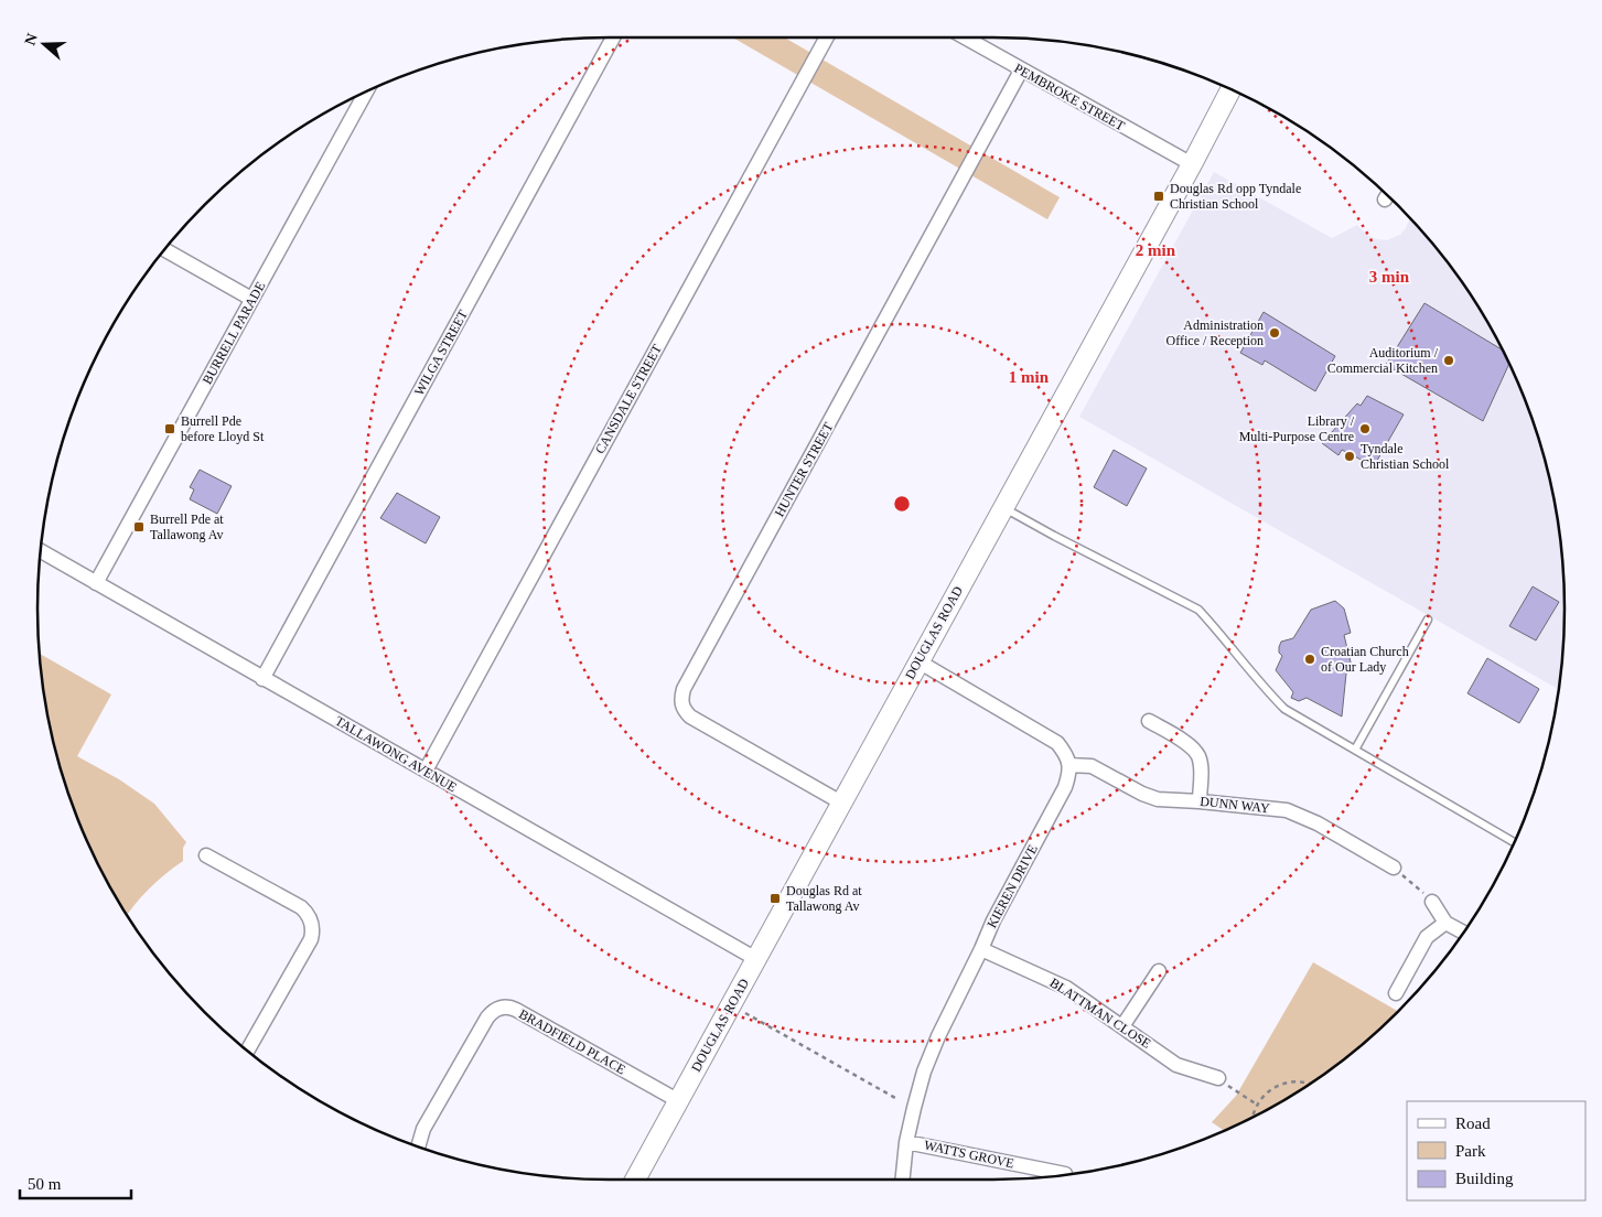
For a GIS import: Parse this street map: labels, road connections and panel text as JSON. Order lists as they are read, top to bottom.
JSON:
{
  "streets": {
    "street": [
      "PEMBROKE STREET",
      "BURRELL PARADE",
      "WILGA STREET",
      "CANSDALE STREET",
      "HUNTER STREET",
      "DOUGLAS ROAD",
      "TALLAWONG AVENUE",
      "DUNN WAY",
      "KIEREN DRIVE",
      "BLATTMAN CLOSE",
      "BRADFIELD PLACE",
      "WATTS GROVE"
    ]
  },
  "crossings": [
    ["PEMBROKE STREET", "HUNTER STREET"],
    ["PEMBROKE STREET", "DOUGLAS ROAD"],
    ["BURRELL PARADE", "TALLAWONG AVENUE"],
    ["WILGA STREET", "TALLAWONG AVENUE"],
    ["CANSDALE STREET", "TALLAWONG AVENUE"],
    ["HUNTER STREET", "DOUGLAS ROAD"],
    ["DOUGLAS ROAD", "TALLAWONG AVENUE"],
    ["DOUGLAS ROAD", "BRADFIELD PLACE"],
    ["DUNN WAY", "KIEREN DRIVE"],
    ["KIEREN DRIVE", "BLATTMAN CLOSE"],
    ["KIEREN DRIVE", "WATTS GROVE"]
  ],
  "places": {
    "transit": [
      "Douglas Rd opp Tyndale Christian School",
      "Burrell Pde before Lloyd St",
      "Burrell Pde at Tallawong Av",
      "Douglas Rd at Tallawong Av"
    ],
    "other": [
      "Administration Office / Reception",
      "Auditorium / Commercial Kitchen",
      "Library / Multi-Purpose Centre",
      "Tyndale Christian School",
      "Croatian Church of Our Lady"
    ]
  },
  "legend": ["Road", "Park", "Building"],
  "scale_bar": "50 m",
  "north": "left",
  "rings": ["2 min", "3 min", "1 min"]
}
